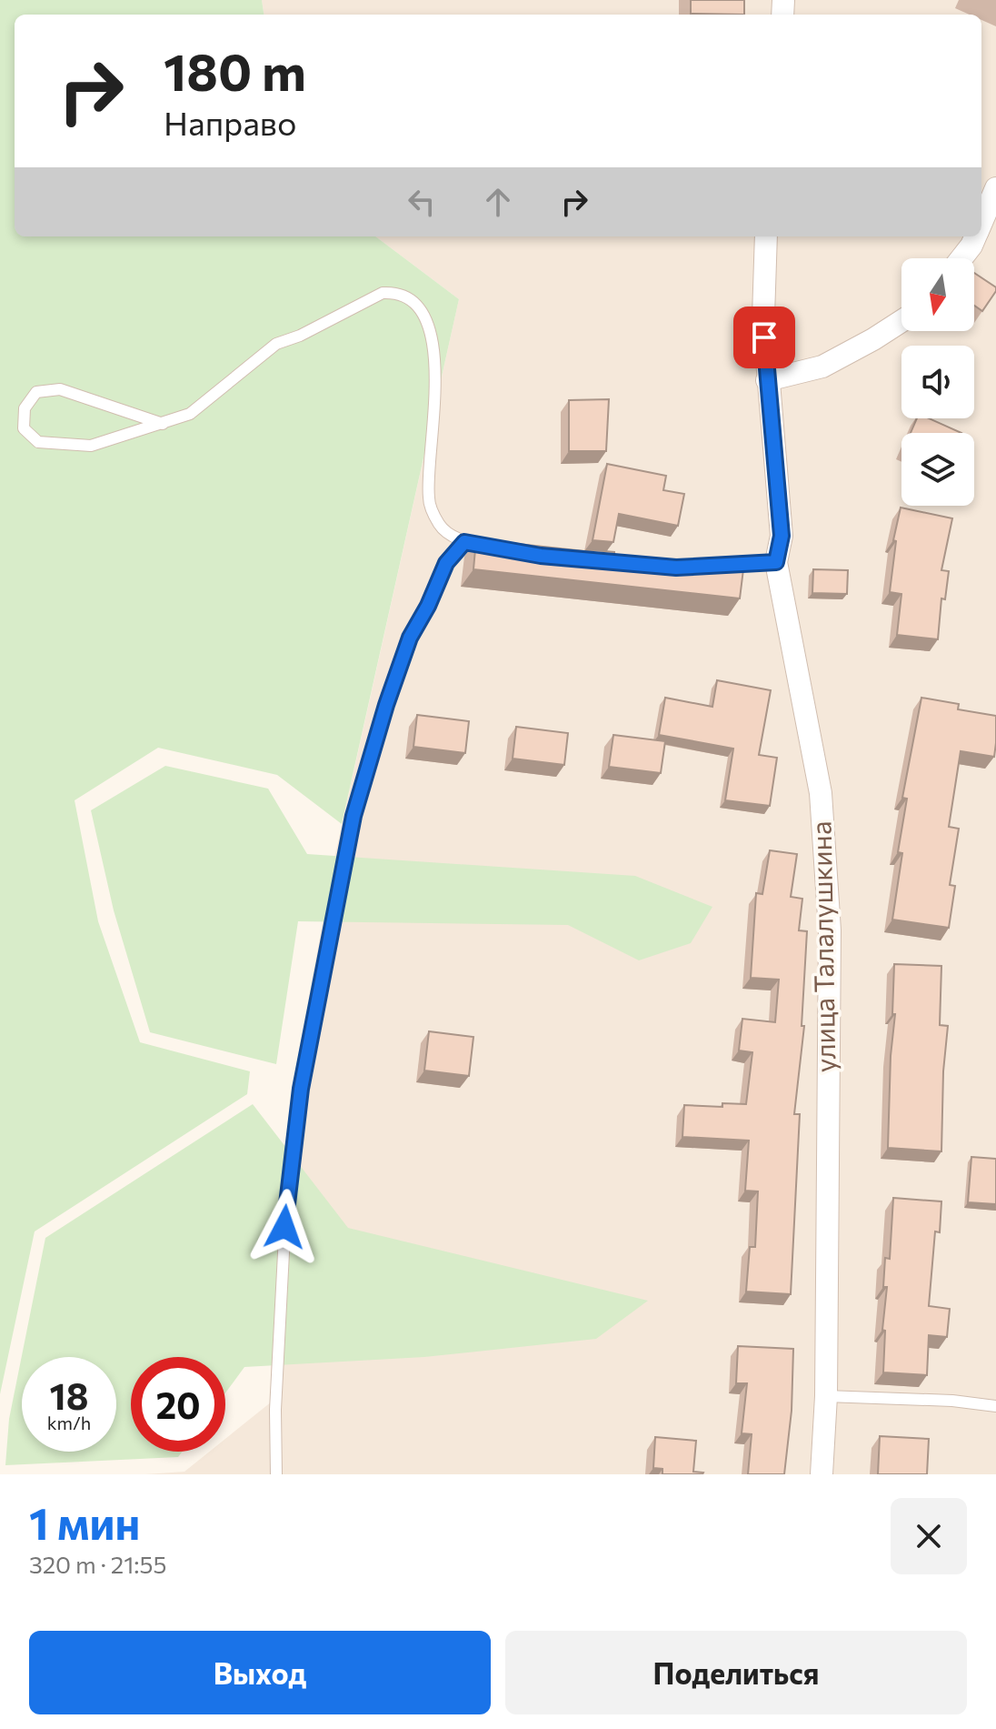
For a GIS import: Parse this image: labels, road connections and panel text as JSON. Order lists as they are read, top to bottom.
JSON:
{
  "streets": {
    "street": ["улица Талалушкина"]
  },
  "north": "bottom",
  "page": {
    "turn": ["180 m", "Направо"],
    "speed": "18 km/h",
    "limit": "20",
    "heading": ["1 мин", "320 m · 21:55"],
    "buttons": ["Выход", "Поделиться"]
  }
}
